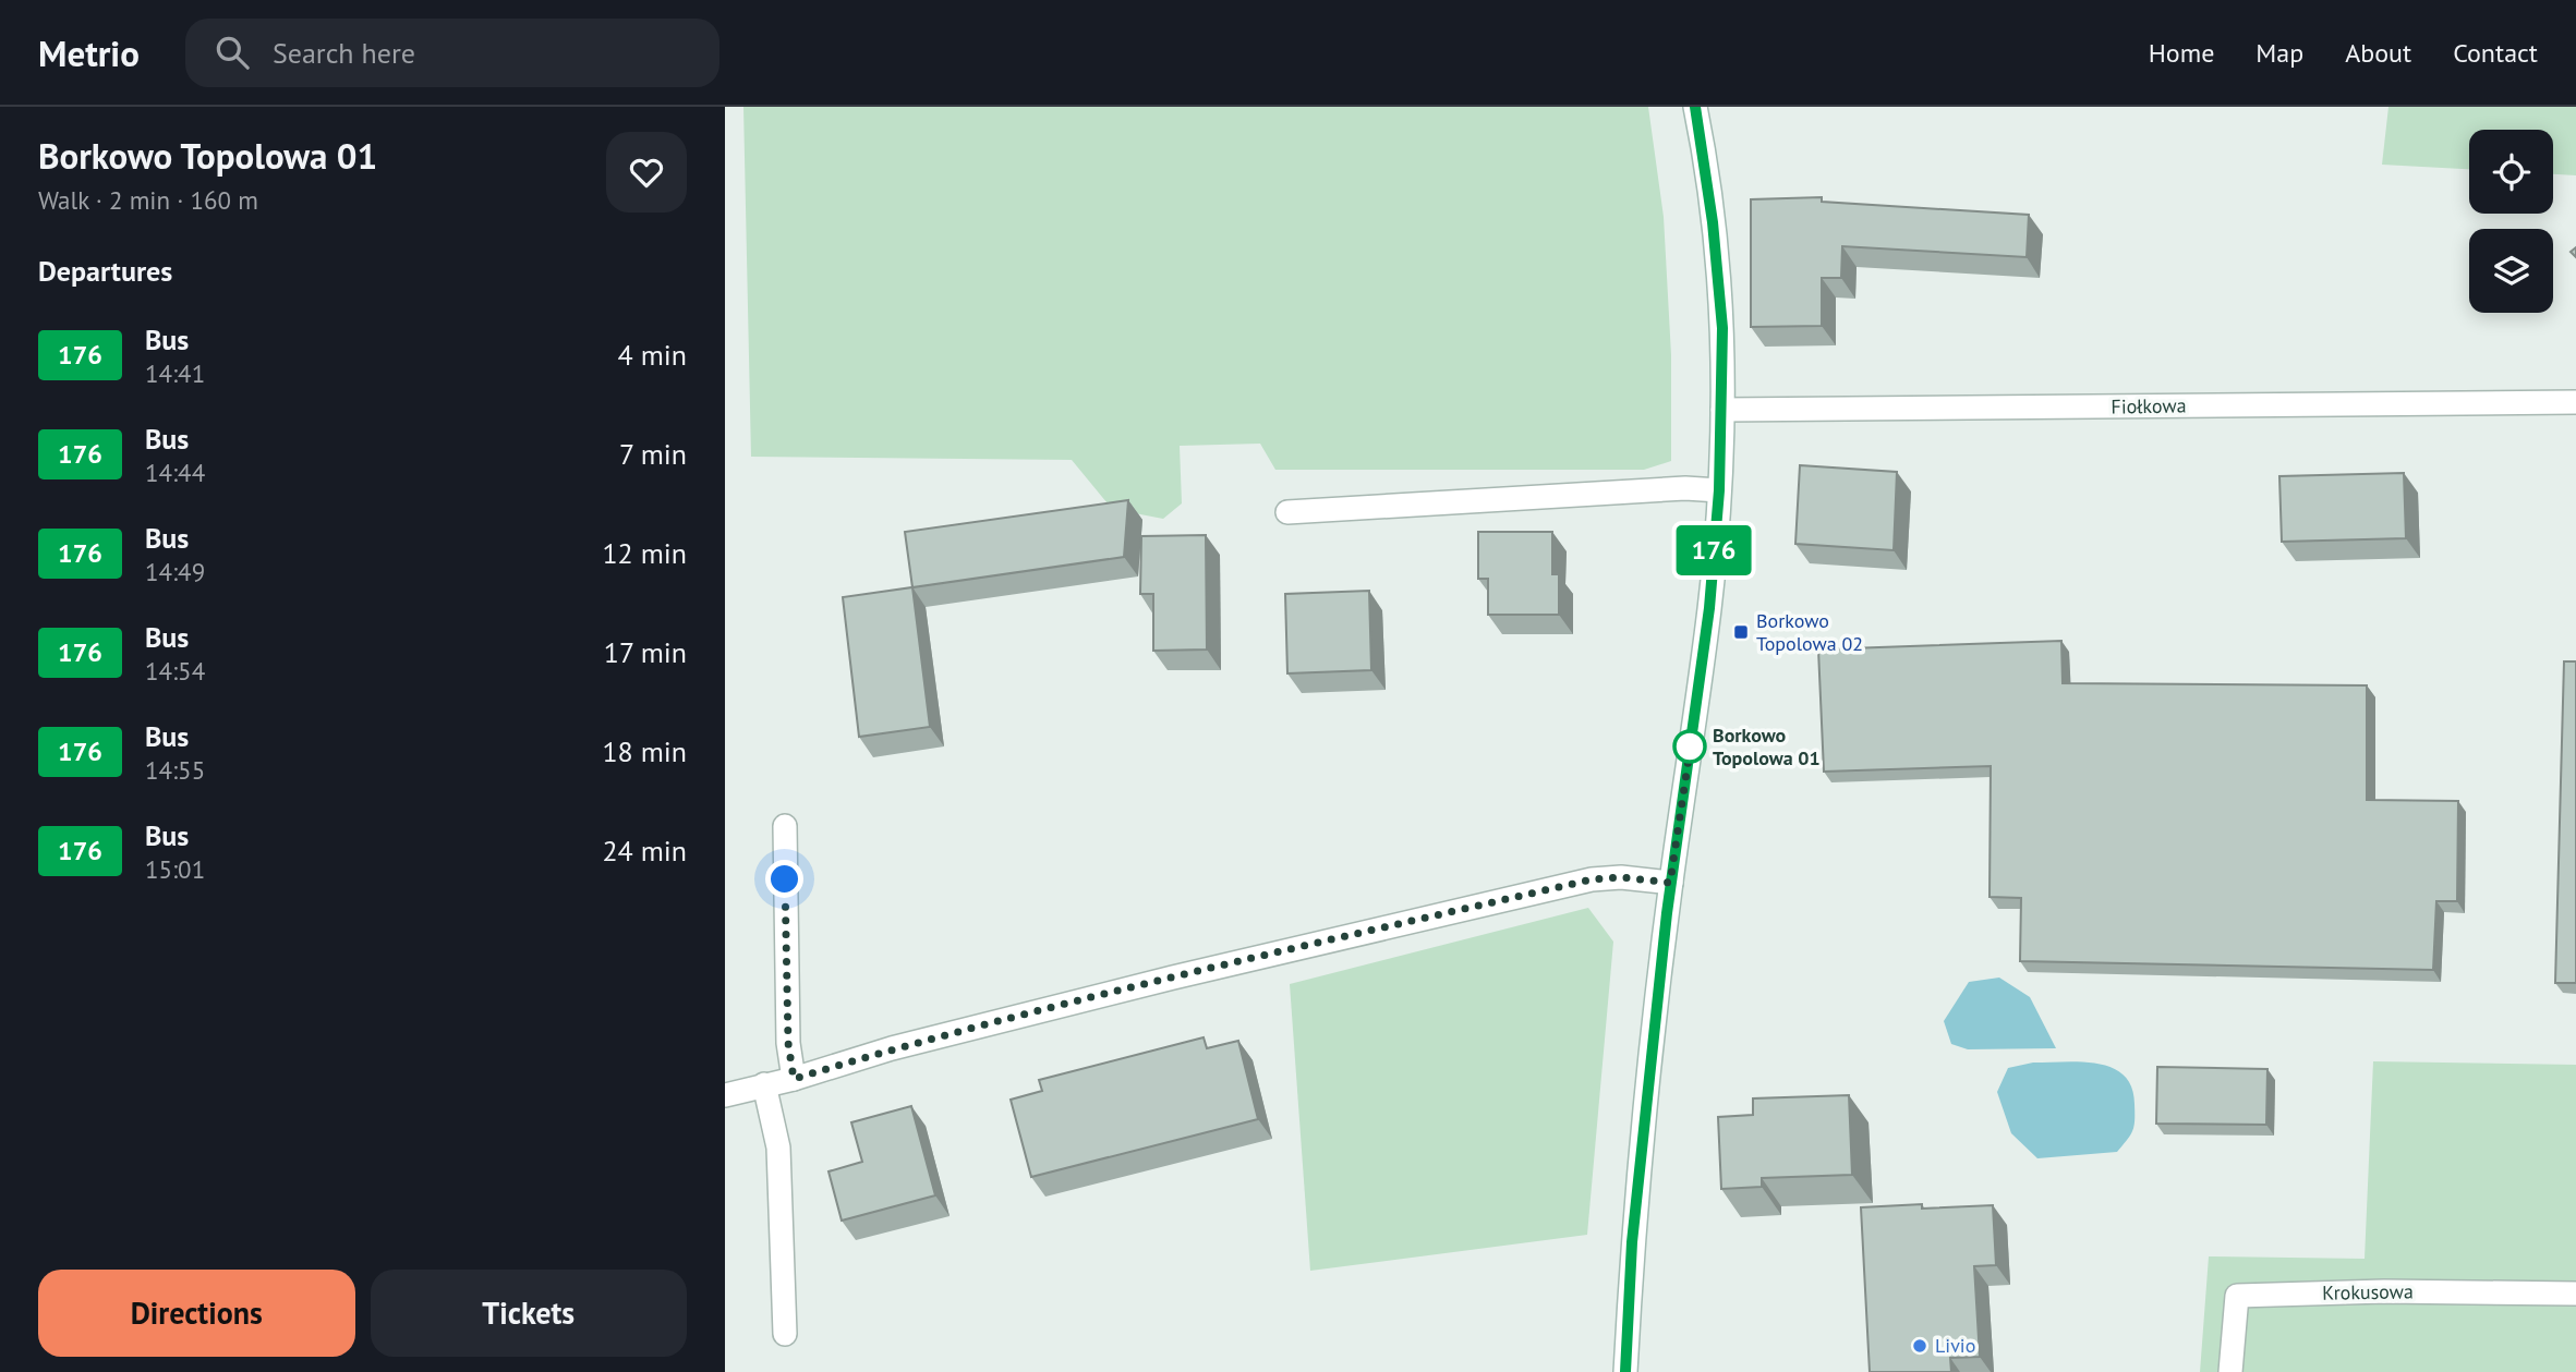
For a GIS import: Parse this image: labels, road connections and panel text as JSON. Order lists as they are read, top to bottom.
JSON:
{
  "streets": {
    "street": ["Fiołkowa", "Krokusowa"]
  },
  "places": {
    "transit": ["Borkowo Topolowa 02"],
    "other": ["Borkowo Topolowa 01", "Livio"]
  },
  "lines": ["bus line 176"],
  "page": {
    "header": "Metrio",
    "search": "Search here",
    "nav": [
      "Home",
      "Map",
      "About",
      "Contact"
    ],
    "heading": [
      ["Borkowo Topolowa 01", "Walk · 2 min · 160 m"],
      "Departures"
    ],
    "on_map": "176",
    "list": [
      {
        "mark": "176",
        "name": "Bus",
        "note": "14:41",
        "value": "4 min"
      },
      {
        "mark": "176",
        "name": "Bus",
        "note": "14:44",
        "value": "7 min"
      },
      {
        "mark": "176",
        "name": "Bus",
        "note": "14:49",
        "value": "12 min"
      },
      {
        "mark": "176",
        "name": "Bus",
        "note": "14:54",
        "value": "17 min"
      },
      {
        "mark": "176",
        "name": "Bus",
        "note": "14:55",
        "value": "18 min"
      },
      {
        "mark": "176",
        "name": "Bus",
        "note": "15:01",
        "value": "24 min"
      }
    ],
    "buttons": ["Directions", "Tickets"]
  }
}
